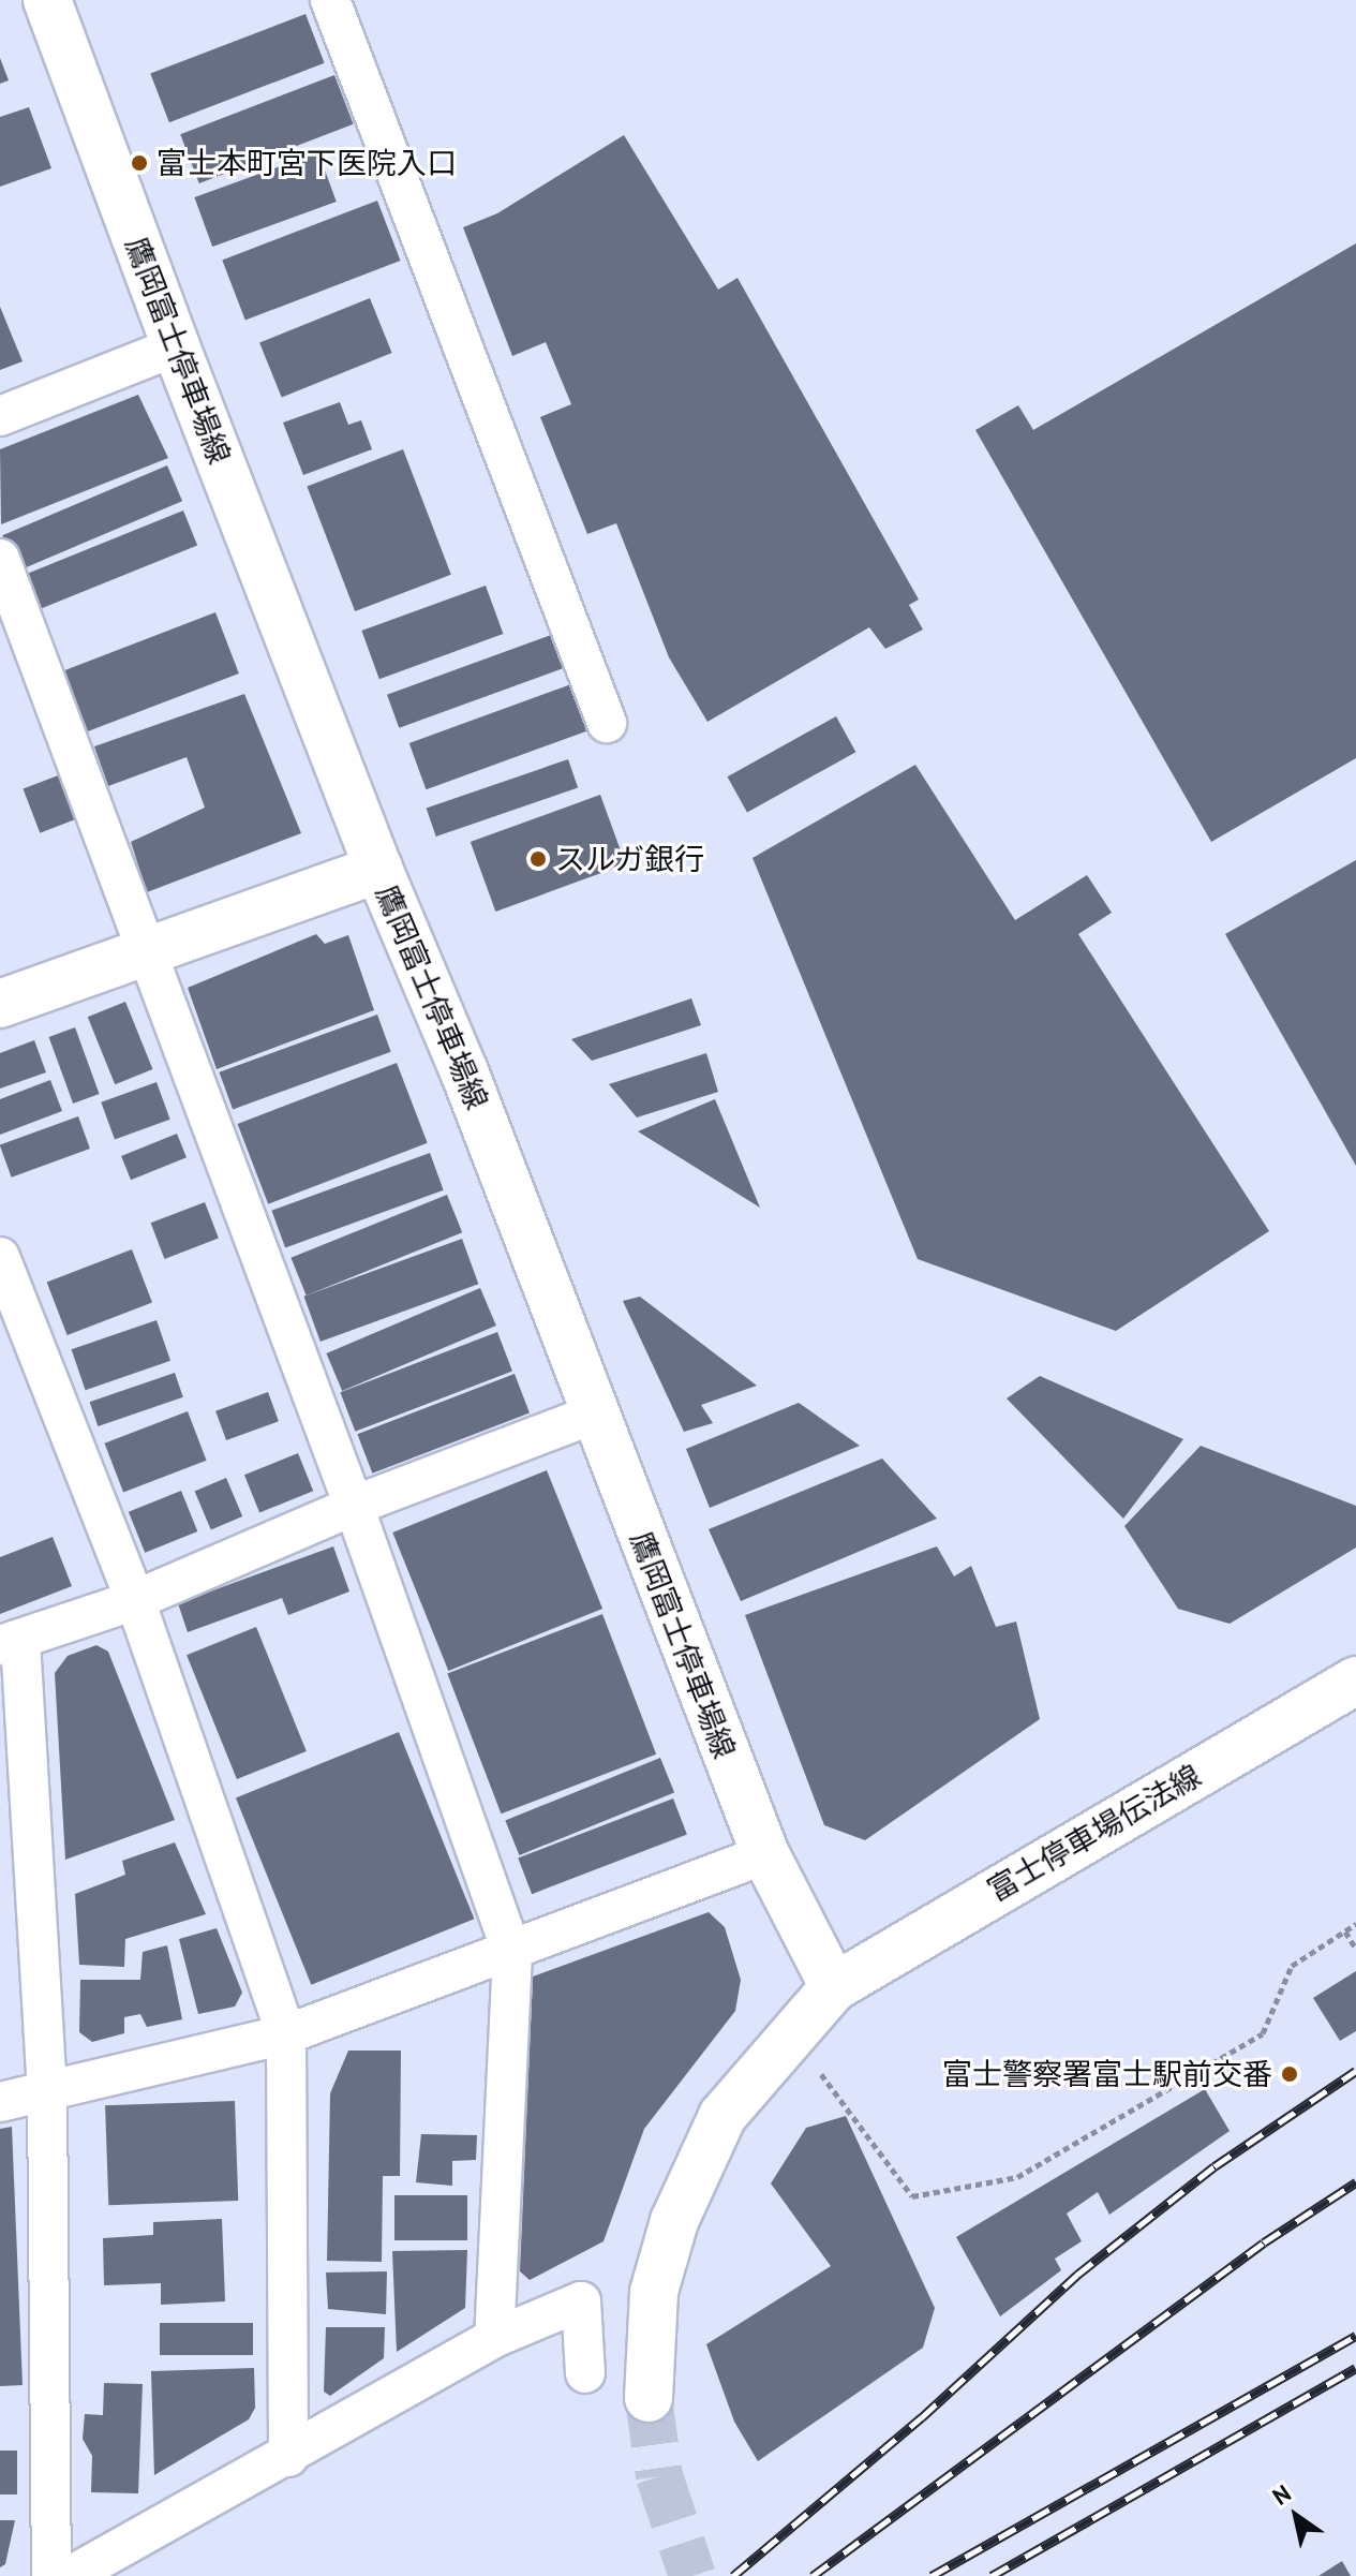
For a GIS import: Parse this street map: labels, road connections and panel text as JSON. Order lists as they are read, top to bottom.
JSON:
{
  "streets": {
    "main road": ["鷹岡富士停車場線", "富士停車場伝法線"]
  },
  "crossings": [
    ["鷹岡富士停車場線", "富士停車場伝法線"]
  ],
  "places": ["富士本町宮下医院入口", "スルガ銀行", "富士警察署富士駅前交番"],
  "north": "top left"
}
